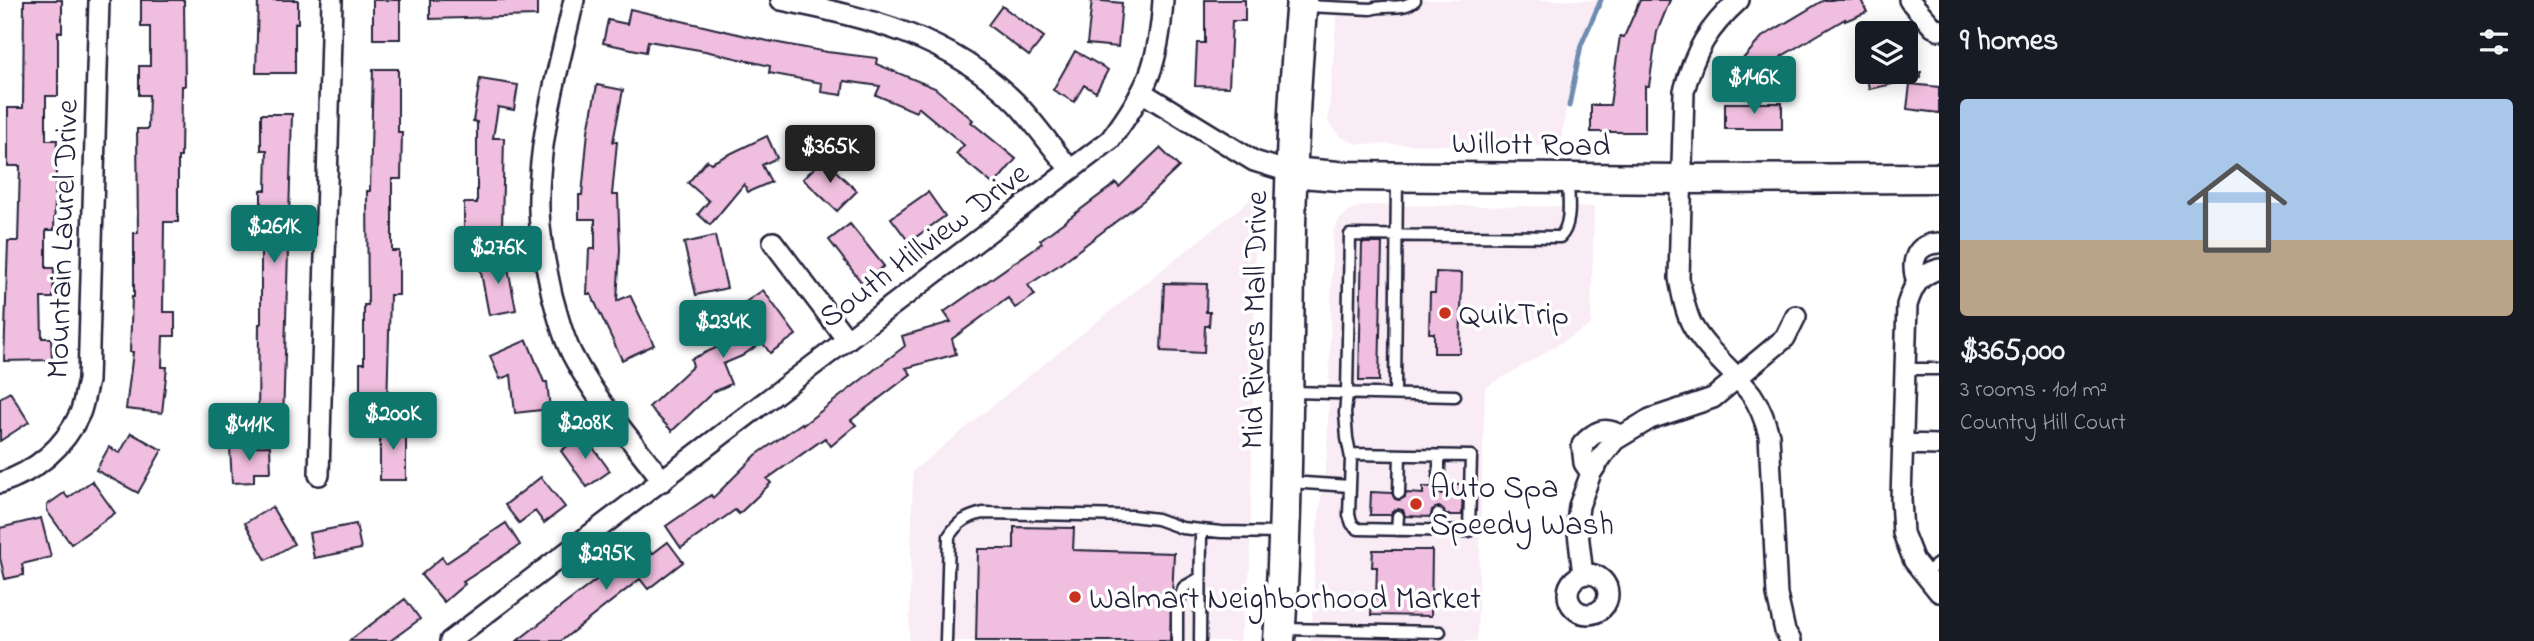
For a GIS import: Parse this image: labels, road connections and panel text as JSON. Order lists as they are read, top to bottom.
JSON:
{
  "streets": {
    "main road": ["Willott Road", "Mid Rivers Mall Drive"],
    "street": ["Mountain Laurel Drive", "South Hillview Drive"]
  },
  "crossings": [
    ["Willott Road", "South Hillview Drive"],
    ["Willott Road", "Mid Rivers Mall Drive"]
  ],
  "places": ["QuikTrip", "Auto Spa Speedy Wash", "Walmart Neighborhood Market"],
  "page": {
    "heading": "9 homes",
    "price": [
      "$146K",
      "$365K",
      "$261K",
      "$276K",
      "$234K",
      "$200K",
      "$208K",
      "$411K",
      "$295K"
    ],
    "list": [
      {
        "name": "$365,000",
        "note": "3 rooms · 101 m² · Country Hill Court"
      }
    ]
  }
}
